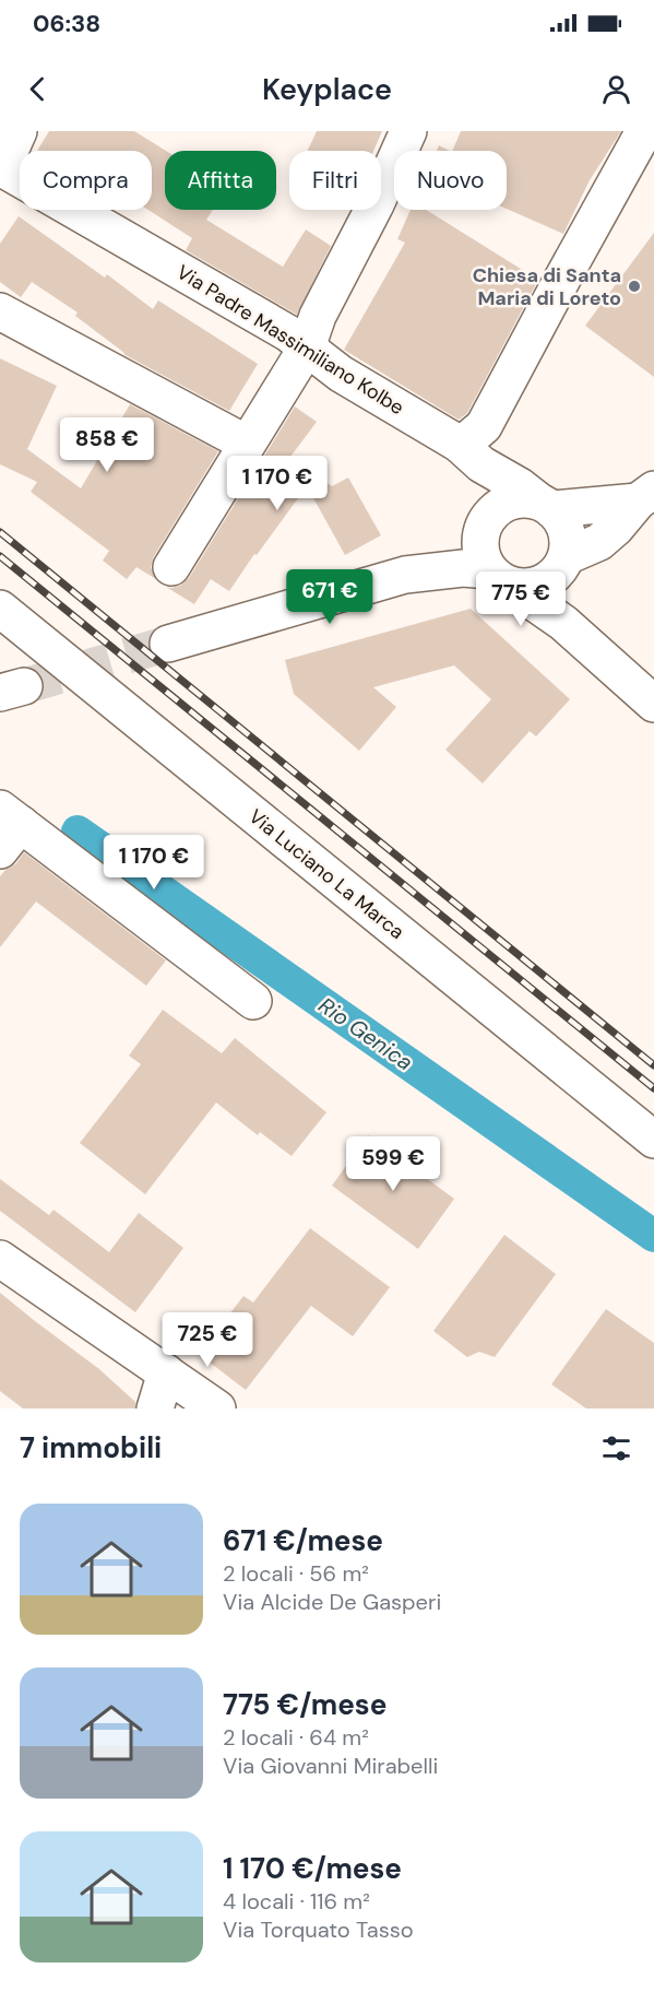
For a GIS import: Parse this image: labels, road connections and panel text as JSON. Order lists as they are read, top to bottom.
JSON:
{
  "streets": {
    "street": ["Via Padre Massimiliano Kolbe", "Via Luciano La Marca"]
  },
  "water": ["Rio Genica"],
  "places": ["Chiesa di Santa Maria di Loreto"],
  "page": {
    "status": "06:38",
    "header": "Keyplace",
    "chip": [
      "Compra",
      "Affitta",
      "Filtri",
      "Nuovo"
    ],
    "price": [
      "858 €",
      "1 170 €",
      "671 €",
      "775 €",
      "1 170 €",
      "599 €",
      "725 €"
    ],
    "heading": "7 immobili",
    "list": [
      {
        "name": "671 €/mese",
        "note": "2 locali · 56 m² · Via Alcide De Gasperi"
      },
      {
        "name": "775 €/mese",
        "note": "2 locali · 64 m² · Via Giovanni Mirabelli"
      },
      {
        "name": "1 170 €/mese",
        "note": "4 locali · 116 m² · Via Torquato Tasso"
      }
    ]
  }
}
